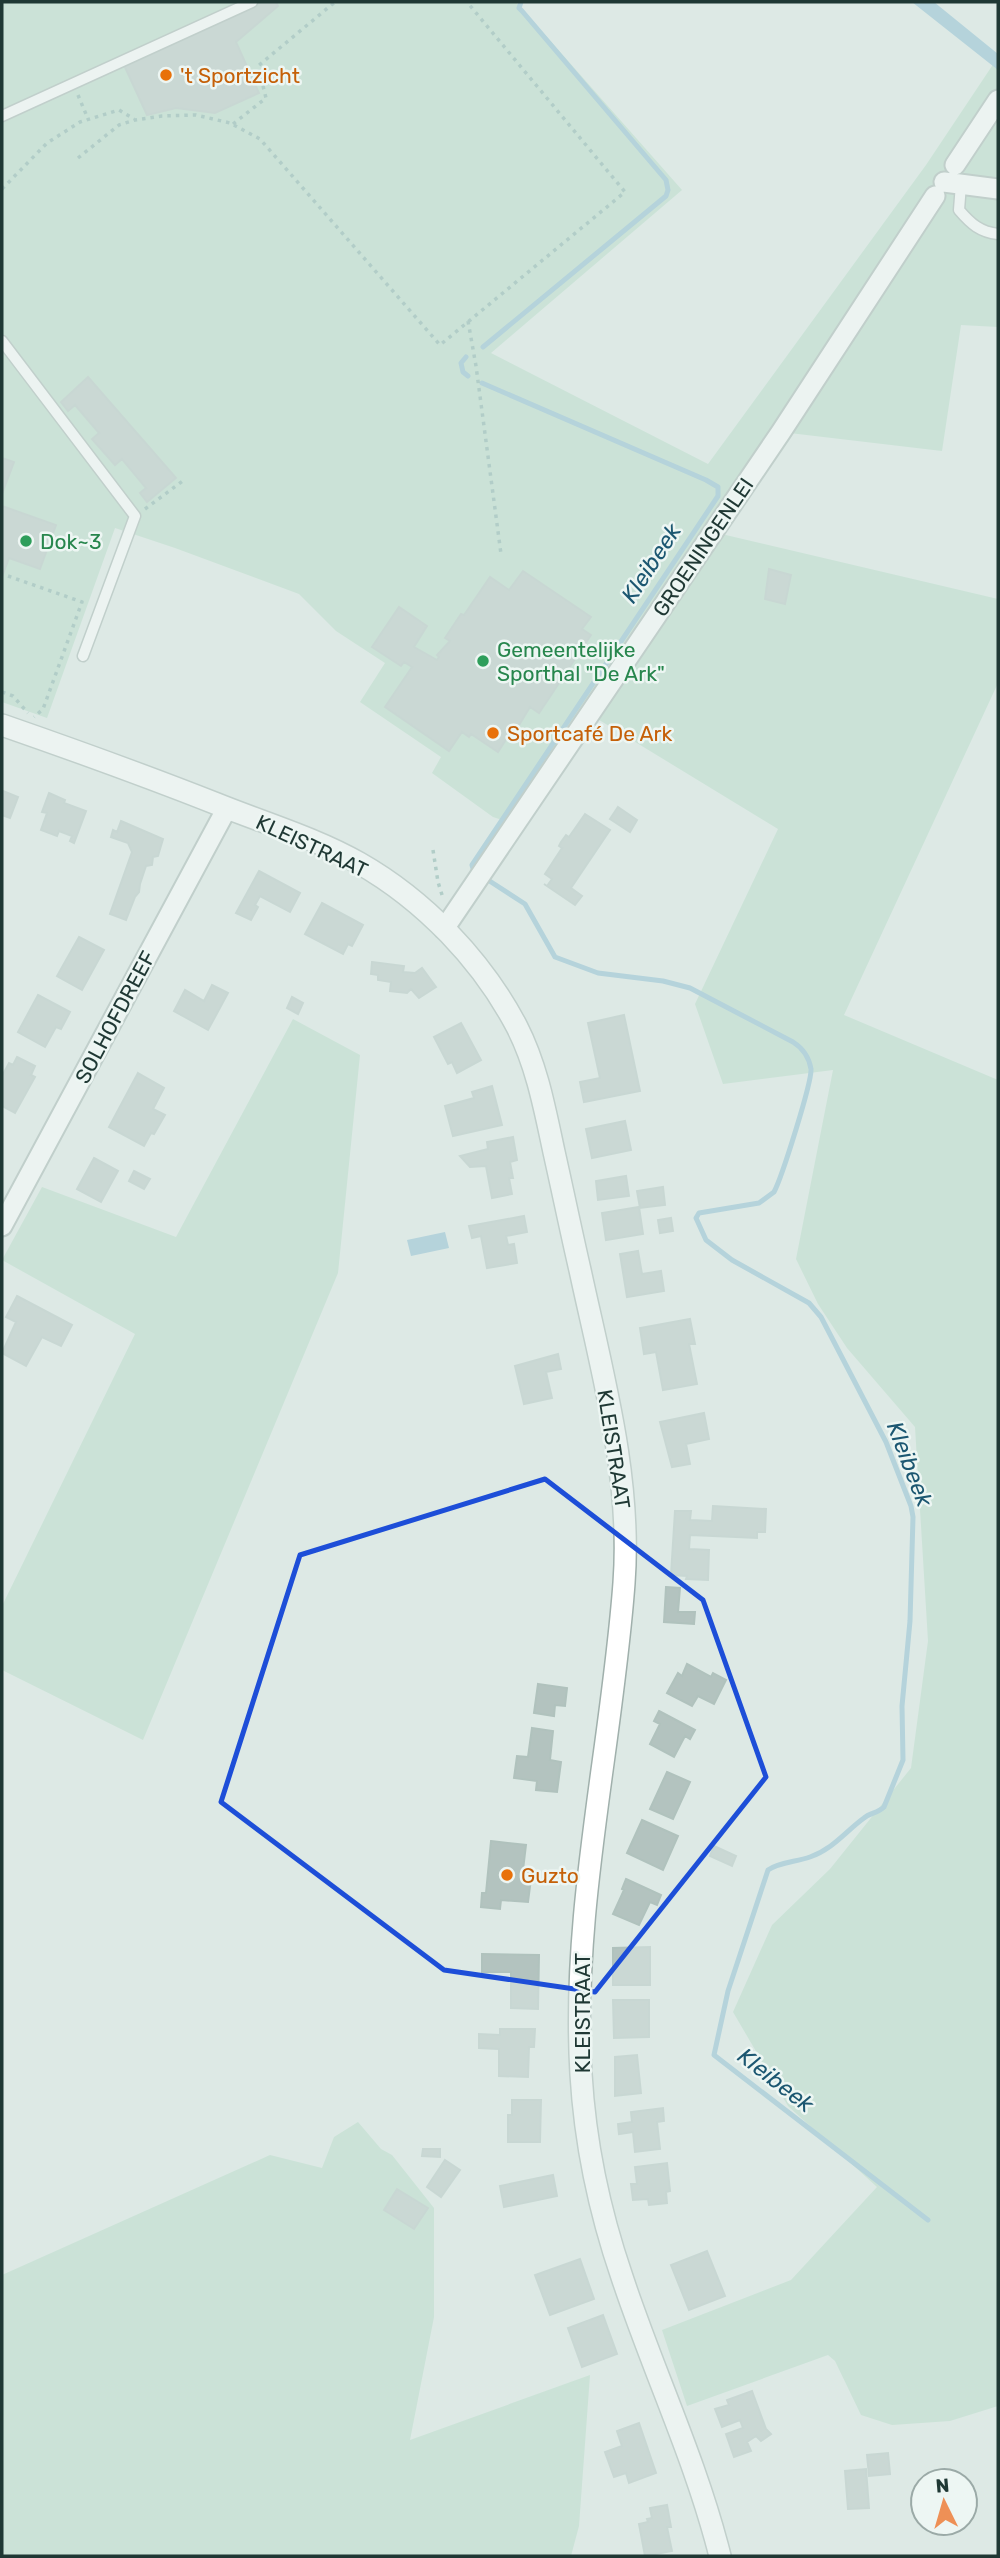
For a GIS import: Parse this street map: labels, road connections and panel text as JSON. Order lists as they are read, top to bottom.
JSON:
{
  "streets": {
    "street": ["GROENINGENLEI", "KLEISTRAAT", "SOLHOFDREEF"]
  },
  "crossings": [
    ["GROENINGENLEI", "KLEISTRAAT"],
    ["KLEISTRAAT", "SOLHOFDREEF"]
  ],
  "water": ["Kleibeek"],
  "places": [
    "'t Sportzicht",
    "Dok~3",
    "Gemeentelijke Sporthal \"De Ark\"",
    "Sportcafé De Ark",
    "Guzto"
  ],
  "north": "top"
}
